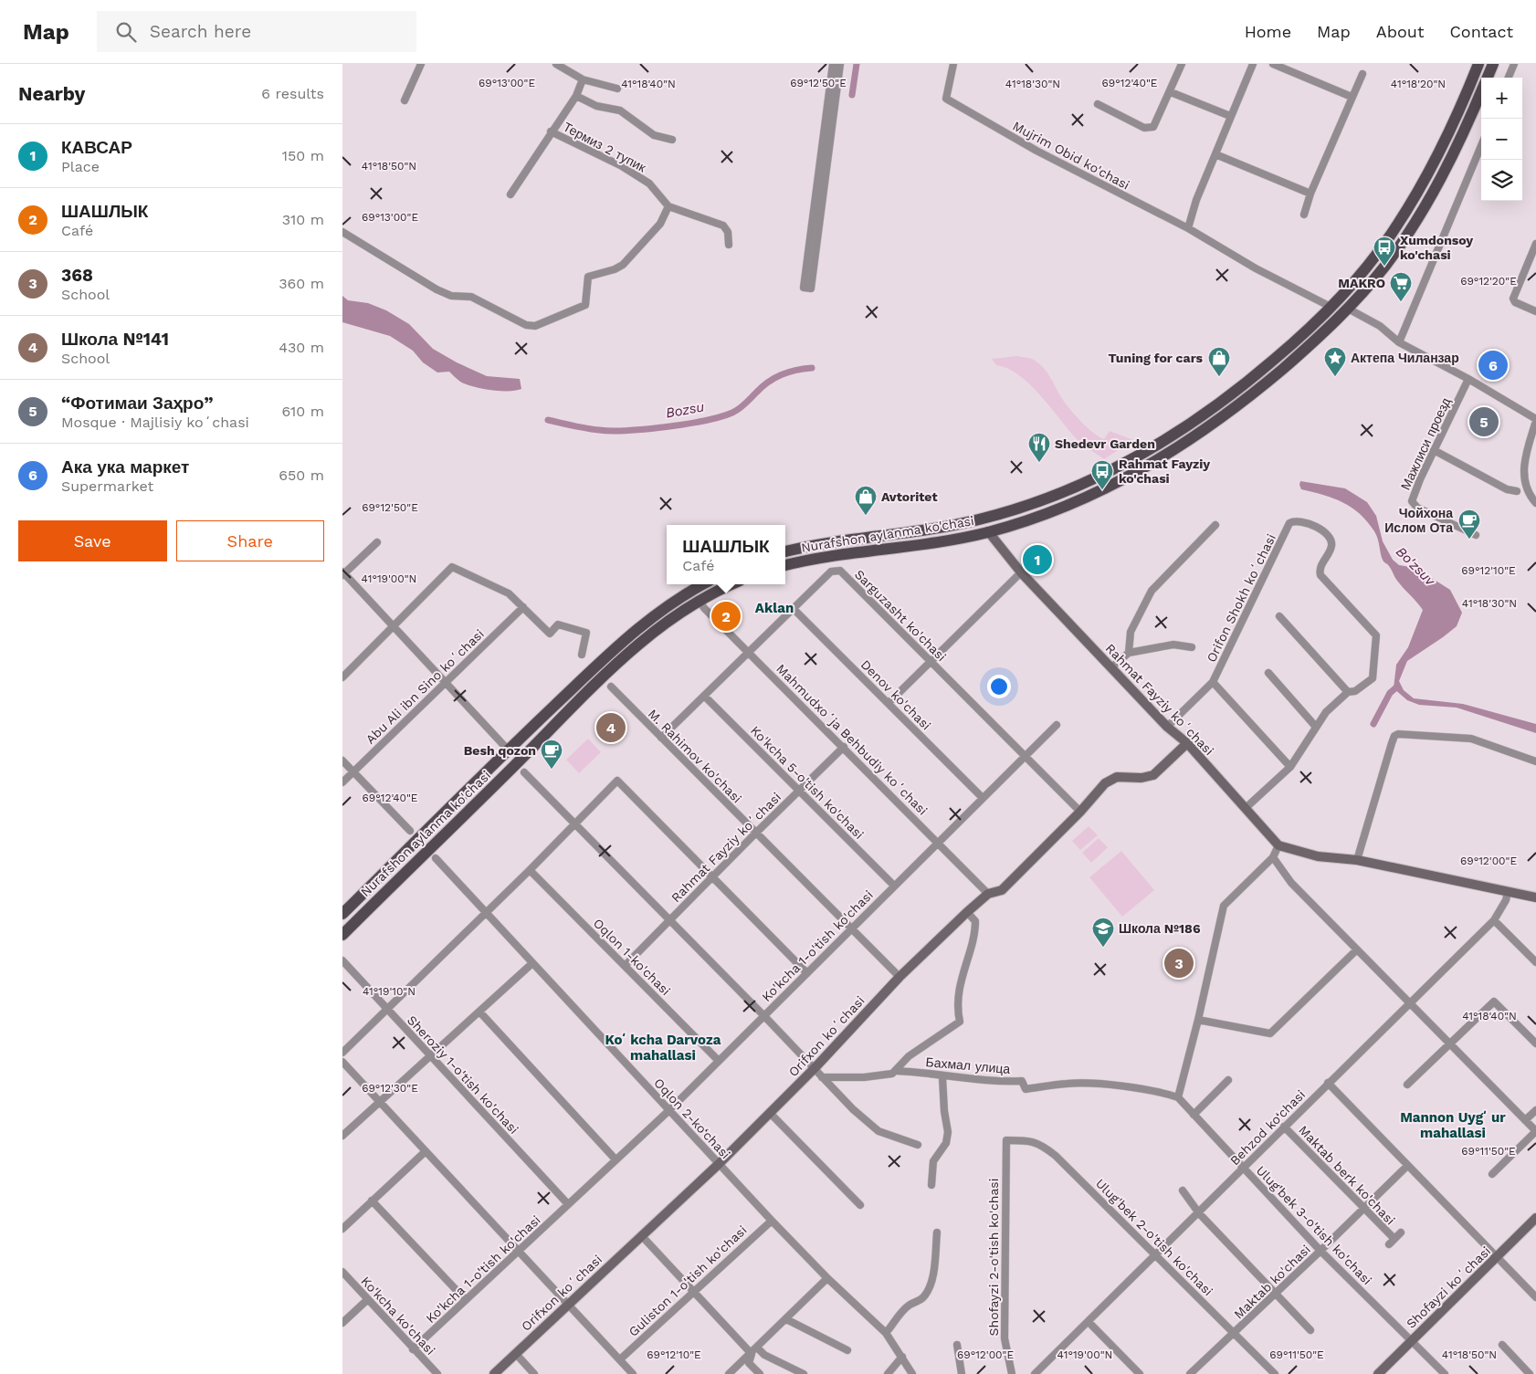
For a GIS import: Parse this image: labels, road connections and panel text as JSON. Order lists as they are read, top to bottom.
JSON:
{
  "streets": {
    "main road": ["Nurafshon aylanma ko'chasi"],
    "street": [
      "Термиз 2 тупик",
      "Mujrim Obid ko'chasi",
      "Мажлиси проезд",
      "Orifon Shokh koʻchasi",
      "Sarguzasht ko'chasi",
      "Abu Ali ibn Sino koʻchasi",
      "Denov ko'chasi",
      "Rahmat Fayziy koʻchasi",
      "Mahmudxoʻja Behbudiy koʻchasi",
      "M. Rahimov ko'chasi",
      "Ko'kcha 5-o'tish ko'chasi",
      "Ko'kcha 1-o'tish ko'chasi",
      "Oqlon 1-ko'chasi",
      "Orifxon koʻchasi",
      "Бахмал улица",
      "Sheroziy 1-o'tish ko'chasi",
      "Oqlon 2-ko‘chasi",
      "Behzod ko‘chasi",
      "Maktab berk ko'chasi",
      "Ulug'bek 3-o'tish ko'chasi",
      "Ulug'bek 2-o'tish ko'chasi",
      "Shofayzi 2-o'tish ko'chasi",
      "Guliston 1-o'tish ko'chasi",
      "Maktab ko'chasi",
      "Shofayzi koʻchasi",
      "Ko'kcha ko'chasi"
    ]
  },
  "crossings": [
    ["Mujrim Obid ko'chasi", "Nurafshon aylanma ko'chasi"],
    ["Nurafshon aylanma ko'chasi", "Rahmat Fayziy koʻchasi"],
    ["Nurafshon aylanma ko'chasi", "Mahmudxoʻja Behbudiy koʻchasi"],
    ["Orifon Shokh koʻchasi", "Rahmat Fayziy koʻchasi"],
    ["Sarguzasht ko'chasi", "Denov ko'chasi"],
    ["Sarguzasht ko'chasi", "Mahmudxoʻja Behbudiy koʻchasi"],
    ["Sarguzasht ko'chasi", "M. Rahimov ko'chasi"],
    ["Sarguzasht ko'chasi", "Ko'kcha 5-o'tish ko'chasi"],
    ["Sarguzasht ko'chasi", "Ko'kcha 1-o'tish ko'chasi"],
    ["Sarguzasht ko'chasi", "Orifxon koʻchasi"],
    ["Denov ko'chasi", "Ko'kcha 1-o'tish ko'chasi"],
    ["Rahmat Fayziy koʻchasi", "Mahmudxoʻja Behbudiy koʻchasi"],
    ["Rahmat Fayziy koʻchasi", "M. Rahimov ko'chasi"],
    ["Rahmat Fayziy koʻchasi", "Ko'kcha 5-o'tish ko'chasi"],
    ["Rahmat Fayziy koʻchasi", "Oqlon 1-ko'chasi"],
    ["Rahmat Fayziy koʻchasi", "Orifxon koʻchasi"],
    ["Mahmudxoʻja Behbudiy koʻchasi", "Ko'kcha 1-o'tish ko'chasi"],
    ["Mahmudxoʻja Behbudiy koʻchasi", "Orifxon koʻchasi"],
    ["M. Rahimov ko'chasi", "Ko'kcha 1-o'tish ko'chasi"],
    ["M. Rahimov ko'chasi", "Orifxon koʻchasi"],
    ["Ko'kcha 5-o'tish ko'chasi", "Ko'kcha 1-o'tish ko'chasi"],
    ["Ko'kcha 1-o'tish ko'chasi", "Oqlon 1-ko'chasi"],
    ["Ko'kcha 1-o'tish ko'chasi", "Sheroziy 1-o'tish ko'chasi"],
    ["Ko'kcha 1-o'tish ko'chasi", "Oqlon 2-ko‘chasi"],
    ["Ko'kcha 1-o'tish ko'chasi", "Ko'kcha ko'chasi"],
    ["Orifxon koʻchasi", "Бахмал улица"],
    ["Orifxon koʻchasi", "Oqlon 2-ko‘chasi"],
    ["Бахмал улица", "Ulug'bek 3-o'tish ko'chasi"],
    ["Oqlon 2-ko‘chasi", "Guliston 1-o'tish ko'chasi"],
    ["Behzod ko‘chasi", "Maktab berk ko'chasi"],
    ["Behzod ko‘chasi", "Ulug'bek 3-o'tish ko'chasi"],
    ["Behzod ko‘chasi", "Ulug'bek 2-o'tish ko'chasi"],
    ["Maktab berk ko'chasi", "Maktab ko'chasi"],
    ["Ulug'bek 3-o'tish ko'chasi", "Maktab ko'chasi"],
    ["Ulug'bek 3-o'tish ko'chasi", "Shofayzi koʻchasi"],
    ["Ulug'bek 2-o'tish ko'chasi", "Shofayzi 2-o'tish ko'chasi"],
    ["Ulug'bek 2-o'tish ko'chasi", "Maktab ko'chasi"]
  ],
  "districts": ["Aklan", "Koʻkcha Darvoza mahallasi", "Mannon Uygʻur mahallasi"],
  "water": ["Bozsu", "Bo'zsuv"],
  "places": {
    "bus stop": ["Xumdonsoy ko'chasi", "Rahmat Fayziy ko'chasi"],
    "supermarket": ["MAKRO"],
    "shop": ["Tuning for cars", "Avtoritet"],
    "place": ["Актепа Чиланзар"],
    "restaurant": ["Shedevr Garden"],
    "cafe": ["Чойхона Ислом Ота", "Besh qozon"],
    "school or university": ["Школа №186"]
  },
  "page": {
    "header": "Map",
    "search": "Search here",
    "nav": [
      "Home",
      "Map",
      "About",
      "Contact"
    ],
    "heading": ["Nearby", "6 results"],
    "map_buttons": ["+", "−"],
    "list": [
      {
        "mark": "1",
        "name": "КАВСАР",
        "note": "Place",
        "value": "150 m"
      },
      {
        "mark": "2",
        "name": "ШАШЛЫК",
        "note": "Café",
        "value": "310 m"
      },
      {
        "mark": "3",
        "name": "368",
        "note": "School",
        "value": "360 m"
      },
      {
        "mark": "4",
        "name": "Школа №141",
        "note": "School",
        "value": "430 m"
      },
      {
        "mark": "5",
        "name": "“Фотимаи Заҳро”",
        "note": "Mosque · Majlisiy koʻchasi",
        "value": "610 m"
      },
      {
        "mark": "6",
        "name": "Ака ука маркет",
        "note": "Supermarket",
        "value": "650 m"
      }
    ],
    "pins": [
      "6",
      "5",
      "1",
      "2",
      "4",
      "3"
    ],
    "buttons": ["Save", "Share"],
    "popup": ["ШАШЛЫК", "Café"]
  },
  "coordinates": [
    "69°13'00\"E",
    "69°12'50\"E",
    "69°12'40\"E",
    "41°18'40\"N",
    "41°18'30\"N",
    "41°18'20\"N",
    "41°18'50\"N",
    "69°12'20\"E",
    "69°12'10\"E",
    "41°19'00\"N",
    "69°12'00\"E",
    "41°19'10\"N",
    "69°12'30\"E",
    "69°11'50\"E"
  ]
}
